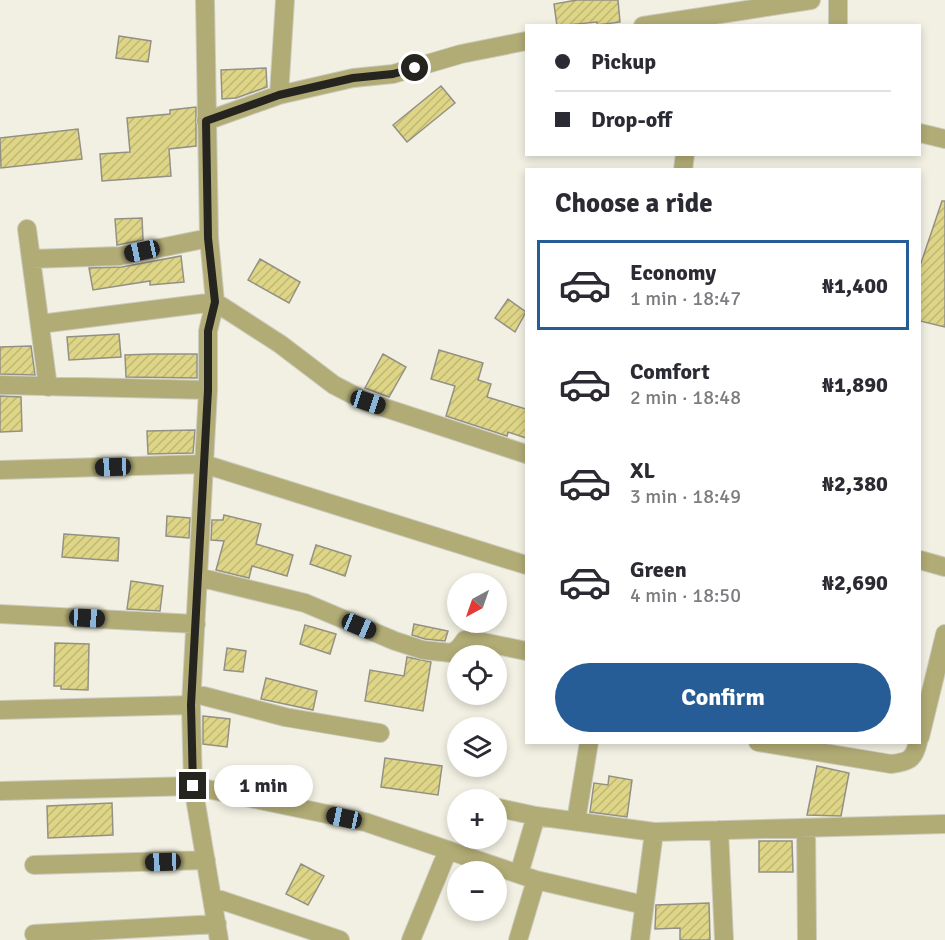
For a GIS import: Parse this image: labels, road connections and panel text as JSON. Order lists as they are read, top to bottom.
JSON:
{
  "north": "bottom left",
  "page": {
    "banner": ["Pickup", "Drop-off"],
    "heading": "Choose a ride",
    "list": [
      {
        "name": "Economy",
        "note": "1 min · 18:47",
        "value": "₦1,400"
      },
      {
        "name": "Comfort",
        "note": "2 min · 18:48",
        "value": "₦1,890"
      },
      {
        "name": "XL",
        "note": "3 min · 18:49",
        "value": "₦2,380"
      },
      {
        "name": "Green",
        "note": "4 min · 18:50",
        "value": "₦2,690"
      }
    ],
    "map_buttons": ["+", "−"],
    "buttons": "Confirm",
    "bubble": "1 min"
  }
}
